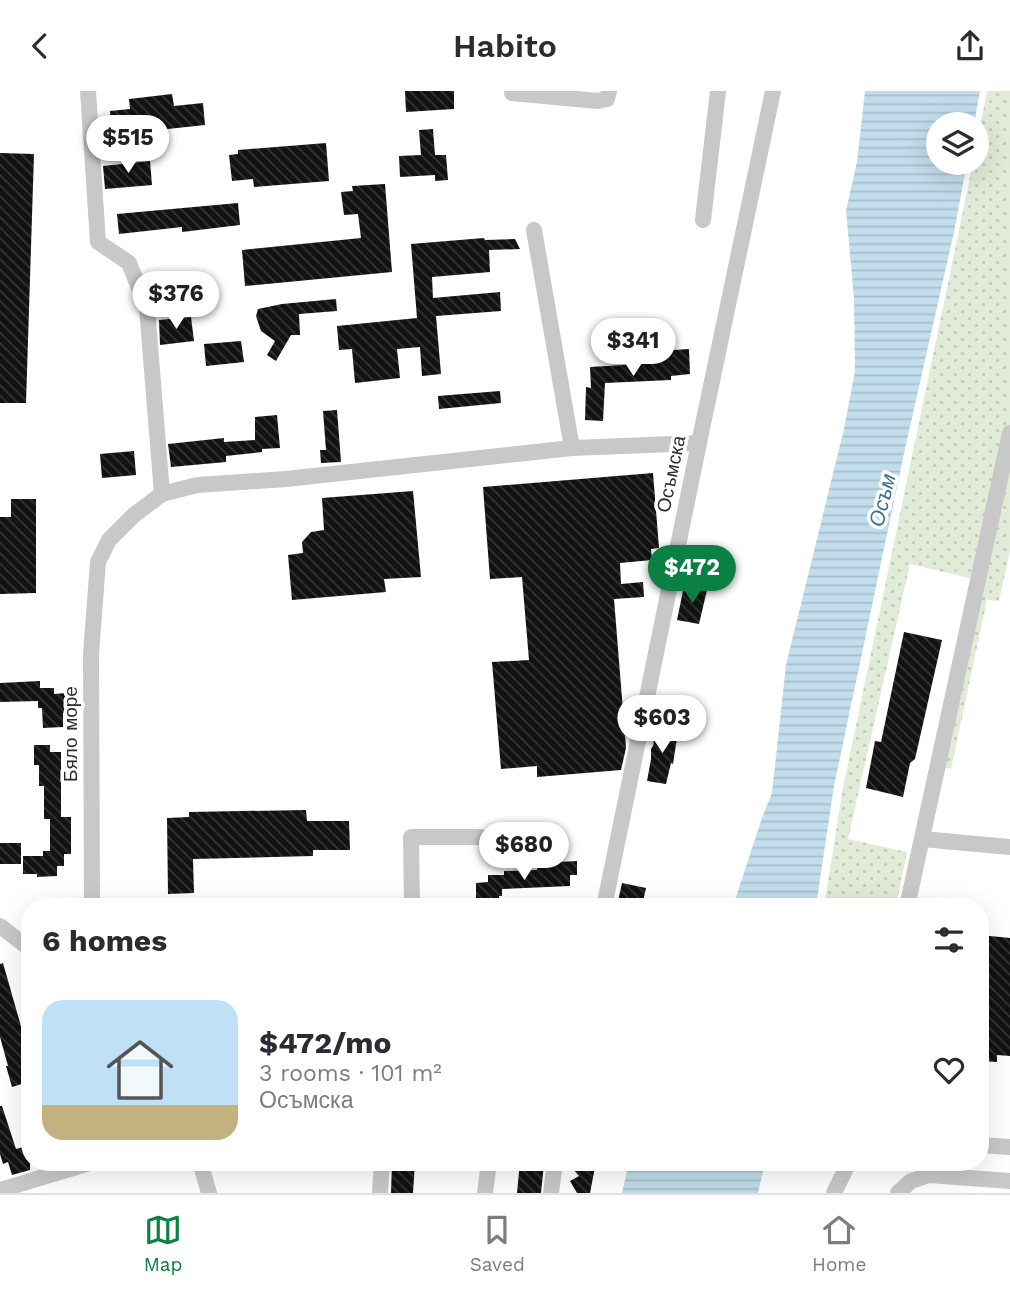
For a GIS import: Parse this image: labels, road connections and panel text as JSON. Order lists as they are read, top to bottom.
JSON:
{
  "streets": {
    "street": ["Осъмска", "Бяло море"]
  },
  "water": ["Осъм"],
  "page": {
    "header": "Habito",
    "price": [
      "$515",
      "$376",
      "$341",
      "$472",
      "$603",
      "$680"
    ],
    "heading": "6 homes",
    "list": [
      {
        "name": "$472/mo",
        "note": "3 rooms · 101 m² · Осъмска"
      }
    ],
    "tabs": ["Map", "Saved", "Home"]
  }
}
